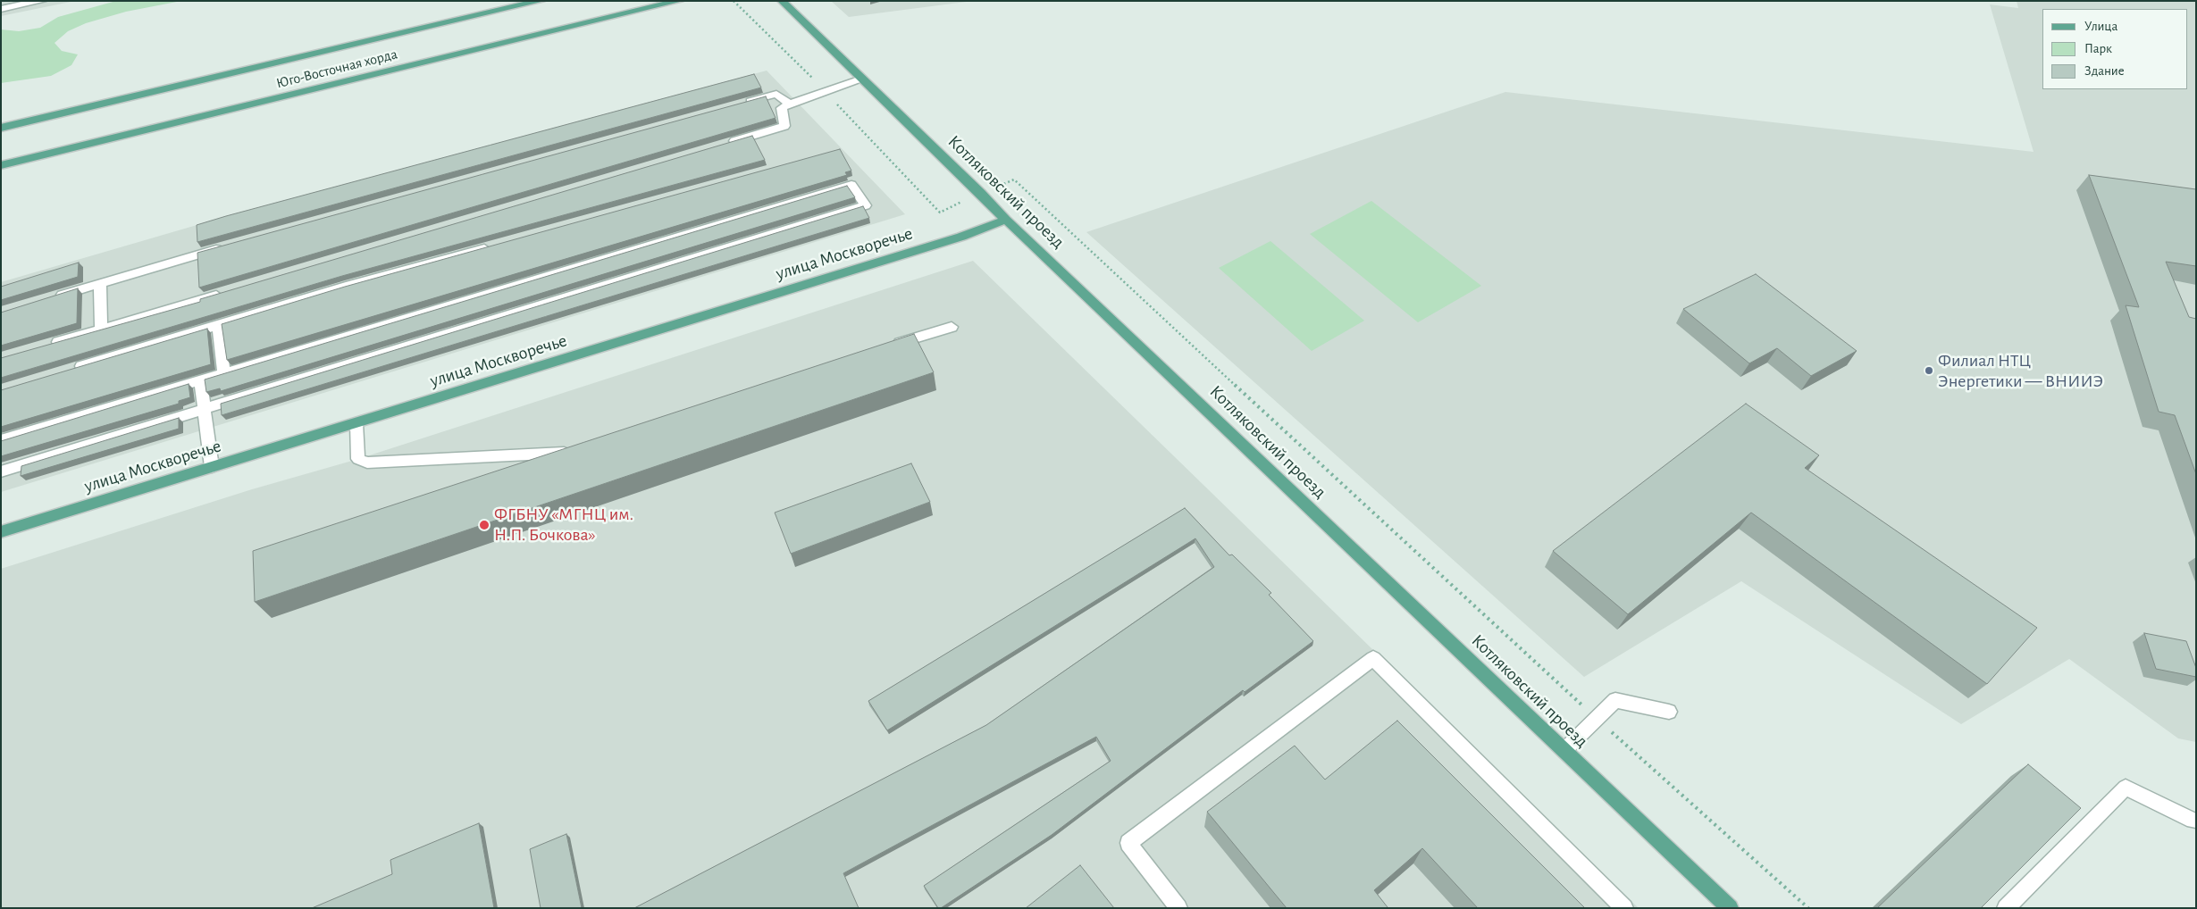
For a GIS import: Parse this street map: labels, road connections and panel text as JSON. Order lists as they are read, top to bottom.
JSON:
{
  "streets": {
    "main road": ["Юго-Восточная хорда", "Котляковский проезд", "улица Москворечье"]
  },
  "crossings": [
    ["Котляковский проезд", "улица Москворечье"]
  ],
  "places": ["Филиал НТЦ Энергетики — ВНИИЭ", "ФГБНУ «МГНЦ им. Н.П. Бочкова»"],
  "legend": ["Улица", "Парк", "Здание"]
}
